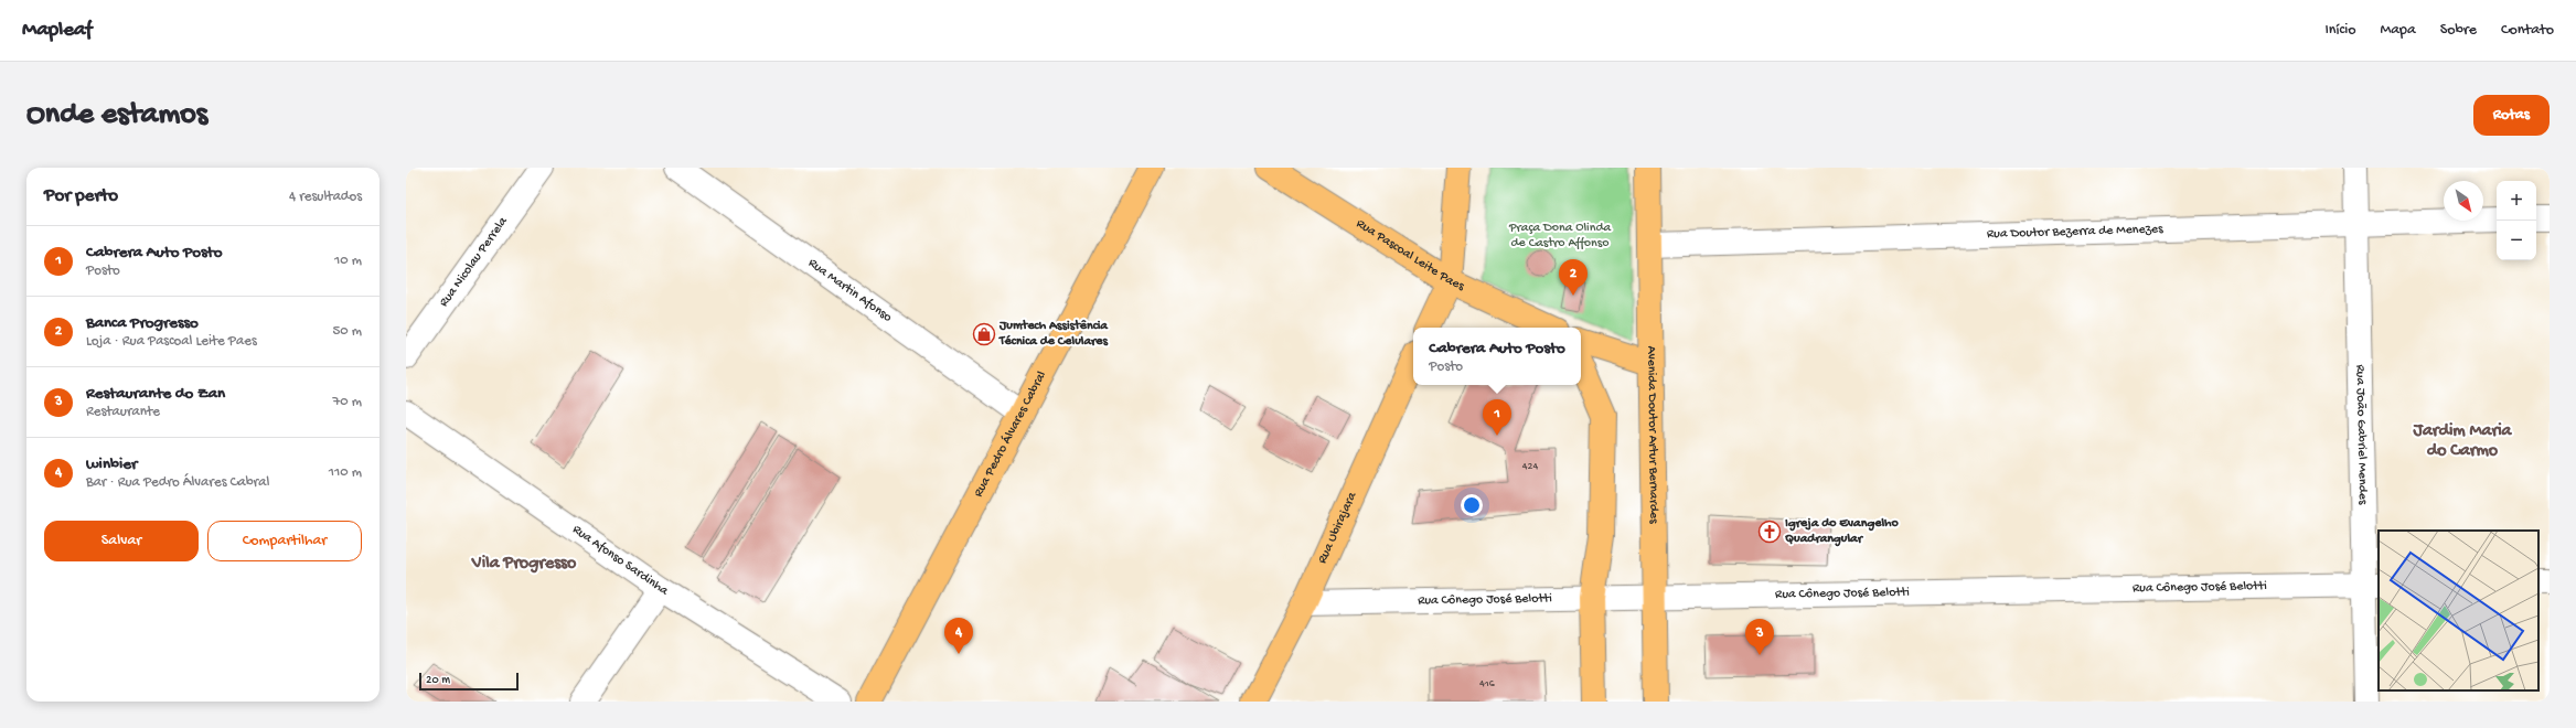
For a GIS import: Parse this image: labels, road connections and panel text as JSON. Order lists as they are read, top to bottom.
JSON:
{
  "streets": {
    "main road": [
      "Rua Pascoal Leite Paes",
      "Rua Pedro Álvares Cabral",
      "Avenida Doutor Artur Bernardes",
      "Rua Ubirajara"
    ],
    "street": [
      "Rua Doutor Bezerra de Menezes",
      "Rua Nicolau Perrela",
      "Rua Martin Afonso",
      "Rua João Gabriel Mendes",
      "Rua Afonso Sardinha",
      "Rua Cônego José Belotti"
    ]
  },
  "crossings": [
    ["Rua Doutor Bezerra de Menezes", "Avenida Doutor Artur Bernardes"],
    ["Rua Doutor Bezerra de Menezes", "Rua João Gabriel Mendes"],
    ["Rua Martin Afonso", "Rua Pedro Álvares Cabral"],
    ["Avenida Doutor Artur Bernardes", "Rua Cônego José Belotti"],
    ["Rua João Gabriel Mendes", "Rua Cônego José Belotti"],
    ["Rua Ubirajara", "Rua Cônego José Belotti"]
  ],
  "districts": ["Jardim Maria do Carmo", "Vila Progresso"],
  "parks": ["Praça Dona Olinda de Castro Affonso"],
  "places": {
    "shop": ["Jumtech Assistência Técnica de Celulares"],
    "church": ["Igreja do Evangelho Quadrangular"]
  },
  "house_numbers": ["424", "416"],
  "scale_bar": "20 m",
  "north": "bottom right",
  "page": {
    "header": "Mapleaf",
    "nav": [
      "Início",
      "Mapa",
      "Sobre",
      "Contato"
    ],
    "buttons": [
      "Rotas",
      ["Salvar", "Compartilhar"]
    ],
    "title": "Onde estamos",
    "heading": ["Por perto", "4 resultados"],
    "map_buttons": ["+", "−"],
    "list": [
      {
        "mark": "1",
        "name": "Cabrera Auto Posto",
        "note": "Posto",
        "value": "10 m"
      },
      {
        "mark": "2",
        "name": "Banca Progresso",
        "note": "Loja · Rua Pascoal Leite Paes",
        "value": "50 m"
      },
      {
        "mark": "3",
        "name": "Restaurante do Zan",
        "note": "Restaurante",
        "value": "70 m"
      },
      {
        "mark": "4",
        "name": "winbier",
        "note": "Bar · Rua Pedro Álvares Cabral",
        "value": "110 m"
      }
    ],
    "pins": [
      "2",
      "1",
      "4",
      "3"
    ],
    "popup": ["Cabrera Auto Posto", "Posto"],
    "scale": "20 m"
  }
}
